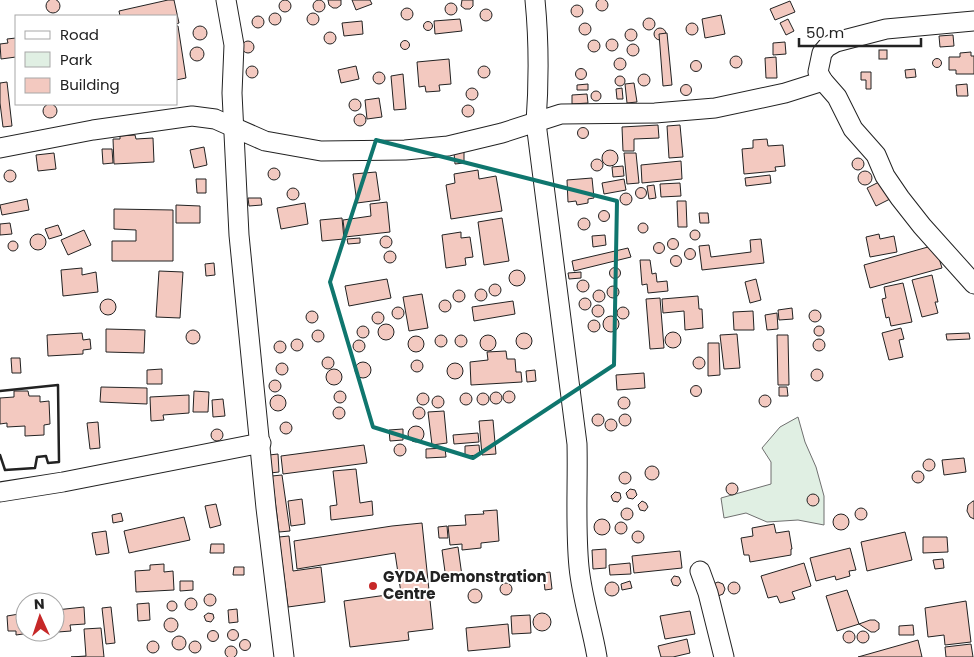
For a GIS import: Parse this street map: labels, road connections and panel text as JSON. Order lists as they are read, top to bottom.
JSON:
{
  "places": ["GYDA Demonstration Centre"],
  "legend": ["Road", "Park", "Building"],
  "scale_bar": "50 m",
  "north": "top"
}
